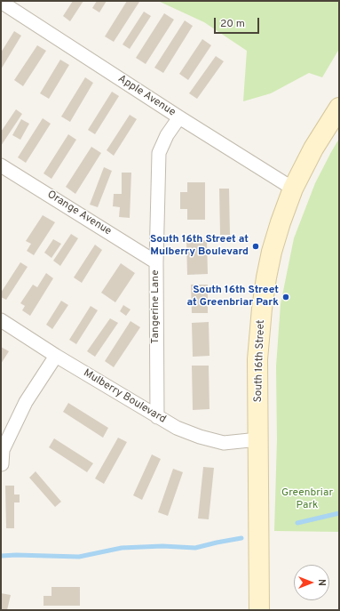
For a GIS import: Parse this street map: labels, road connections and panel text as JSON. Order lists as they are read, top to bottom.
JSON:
{
  "streets": {
    "main road": ["South 16th Street"],
    "street": [
      "Apple Avenue",
      "Orange Avenue",
      "Tangerine Lane",
      "Mulberry Boulevard"
    ]
  },
  "crossings": [
    ["Apple Avenue", "Tangerine Lane"],
    ["Apple Avenue", "South 16th Street"],
    ["Orange Avenue", "Tangerine Lane"],
    ["Tangerine Lane", "Mulberry Boulevard"],
    ["South 16th Street", "Mulberry Boulevard"]
  ],
  "parks": ["Greenbriar Park"],
  "places": ["South 16th Street at Mulberry Boulevard", "South 16th Street at Greenbriar Park"],
  "scale_bar": "20 m",
  "north": "right"
}
